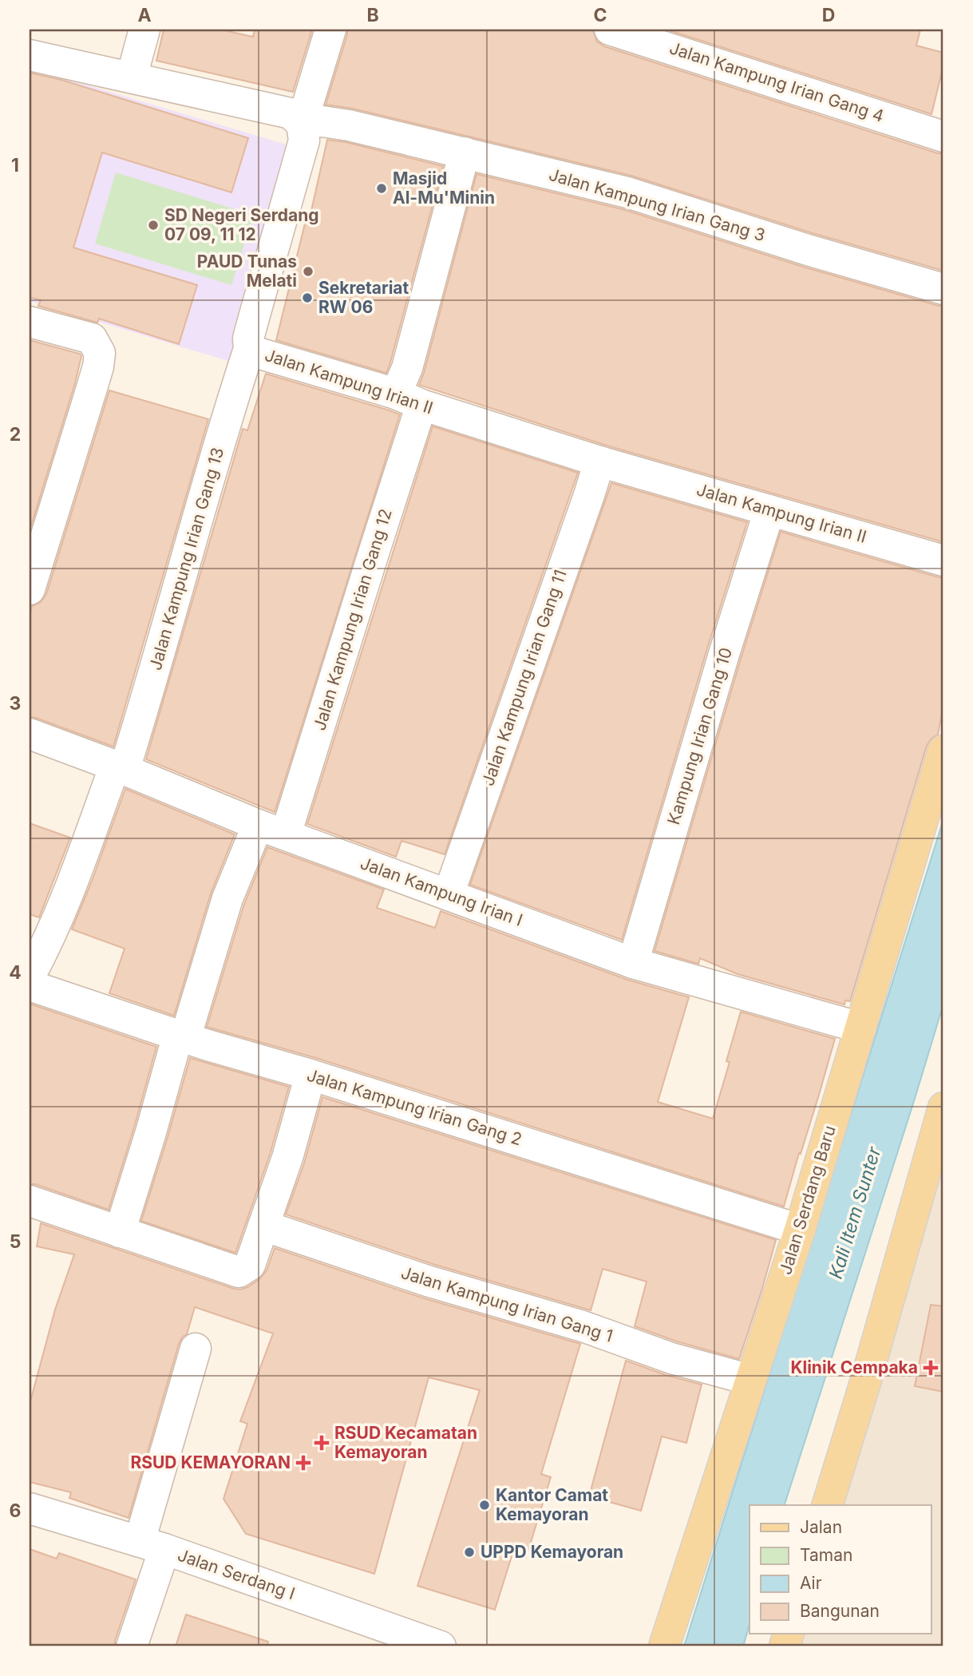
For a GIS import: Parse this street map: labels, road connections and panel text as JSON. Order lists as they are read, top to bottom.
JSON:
{
  "streets": {
    "main road": ["Jalan Serdang Baru"],
    "street": [
      "Jalan Kampung Irian Gang 4",
      "Jalan Kampung Irian Gang 3",
      "Jalan Kampung Irian II",
      "Jalan Kampung Irian Gang 13",
      "Jalan Kampung Irian Gang 12",
      "Jalan Kampung Irian Gang 11",
      "Kampung Irian Gang 10",
      "Jalan Kampung Irian I",
      "Jalan Kampung Irian Gang 2",
      "Jalan Kampung Irian Gang 1",
      "Jalan Serdang I"
    ]
  },
  "crossings": [
    ["Jalan Kampung Irian Gang 3", "Jalan Kampung Irian II"],
    ["Jalan Kampung Irian Gang 3", "Jalan Kampung Irian Gang 12"],
    ["Jalan Kampung Irian II", "Jalan Kampung Irian Gang 13"],
    ["Jalan Kampung Irian II", "Jalan Kampung Irian Gang 12"],
    ["Jalan Kampung Irian II", "Jalan Kampung Irian Gang 11"],
    ["Jalan Kampung Irian II", "Kampung Irian Gang 10"],
    ["Jalan Kampung Irian Gang 13", "Jalan Kampung Irian I"],
    ["Jalan Kampung Irian Gang 12", "Jalan Kampung Irian I"],
    ["Jalan Kampung Irian Gang 11", "Jalan Kampung Irian I"],
    ["Kampung Irian Gang 10", "Jalan Kampung Irian I"],
    ["Jalan Kampung Irian I", "Jalan Serdang Baru"],
    ["Jalan Kampung Irian Gang 2", "Jalan Serdang Baru"],
    ["Jalan Serdang Baru", "Jalan Kampung Irian Gang 1"]
  ],
  "water": ["Kali Item Sunter"],
  "places": {
    "other": [
      "Masjid Al-Mu'Minin",
      "SD Negeri Serdang 07 09, 11 12",
      "PAUD Tunas Melati",
      "Sekretariat RW 06",
      "Kantor Camat Kemayoran",
      "UPPD Kemayoran"
    ],
    "health": ["Klinik Cempaka", "RSUD Kecamatan Kemayoran", "RSUD KEMAYORAN"]
  },
  "legend": [
    "Jalan",
    "Taman",
    "Air",
    "Bangunan"
  ],
  "grid": {
    "columns": [
      "A",
      "B",
      "C",
      "D"
    ],
    "rows": [
      "1",
      "2",
      "3",
      "4",
      "5",
      "6"
    ]
  }
}
